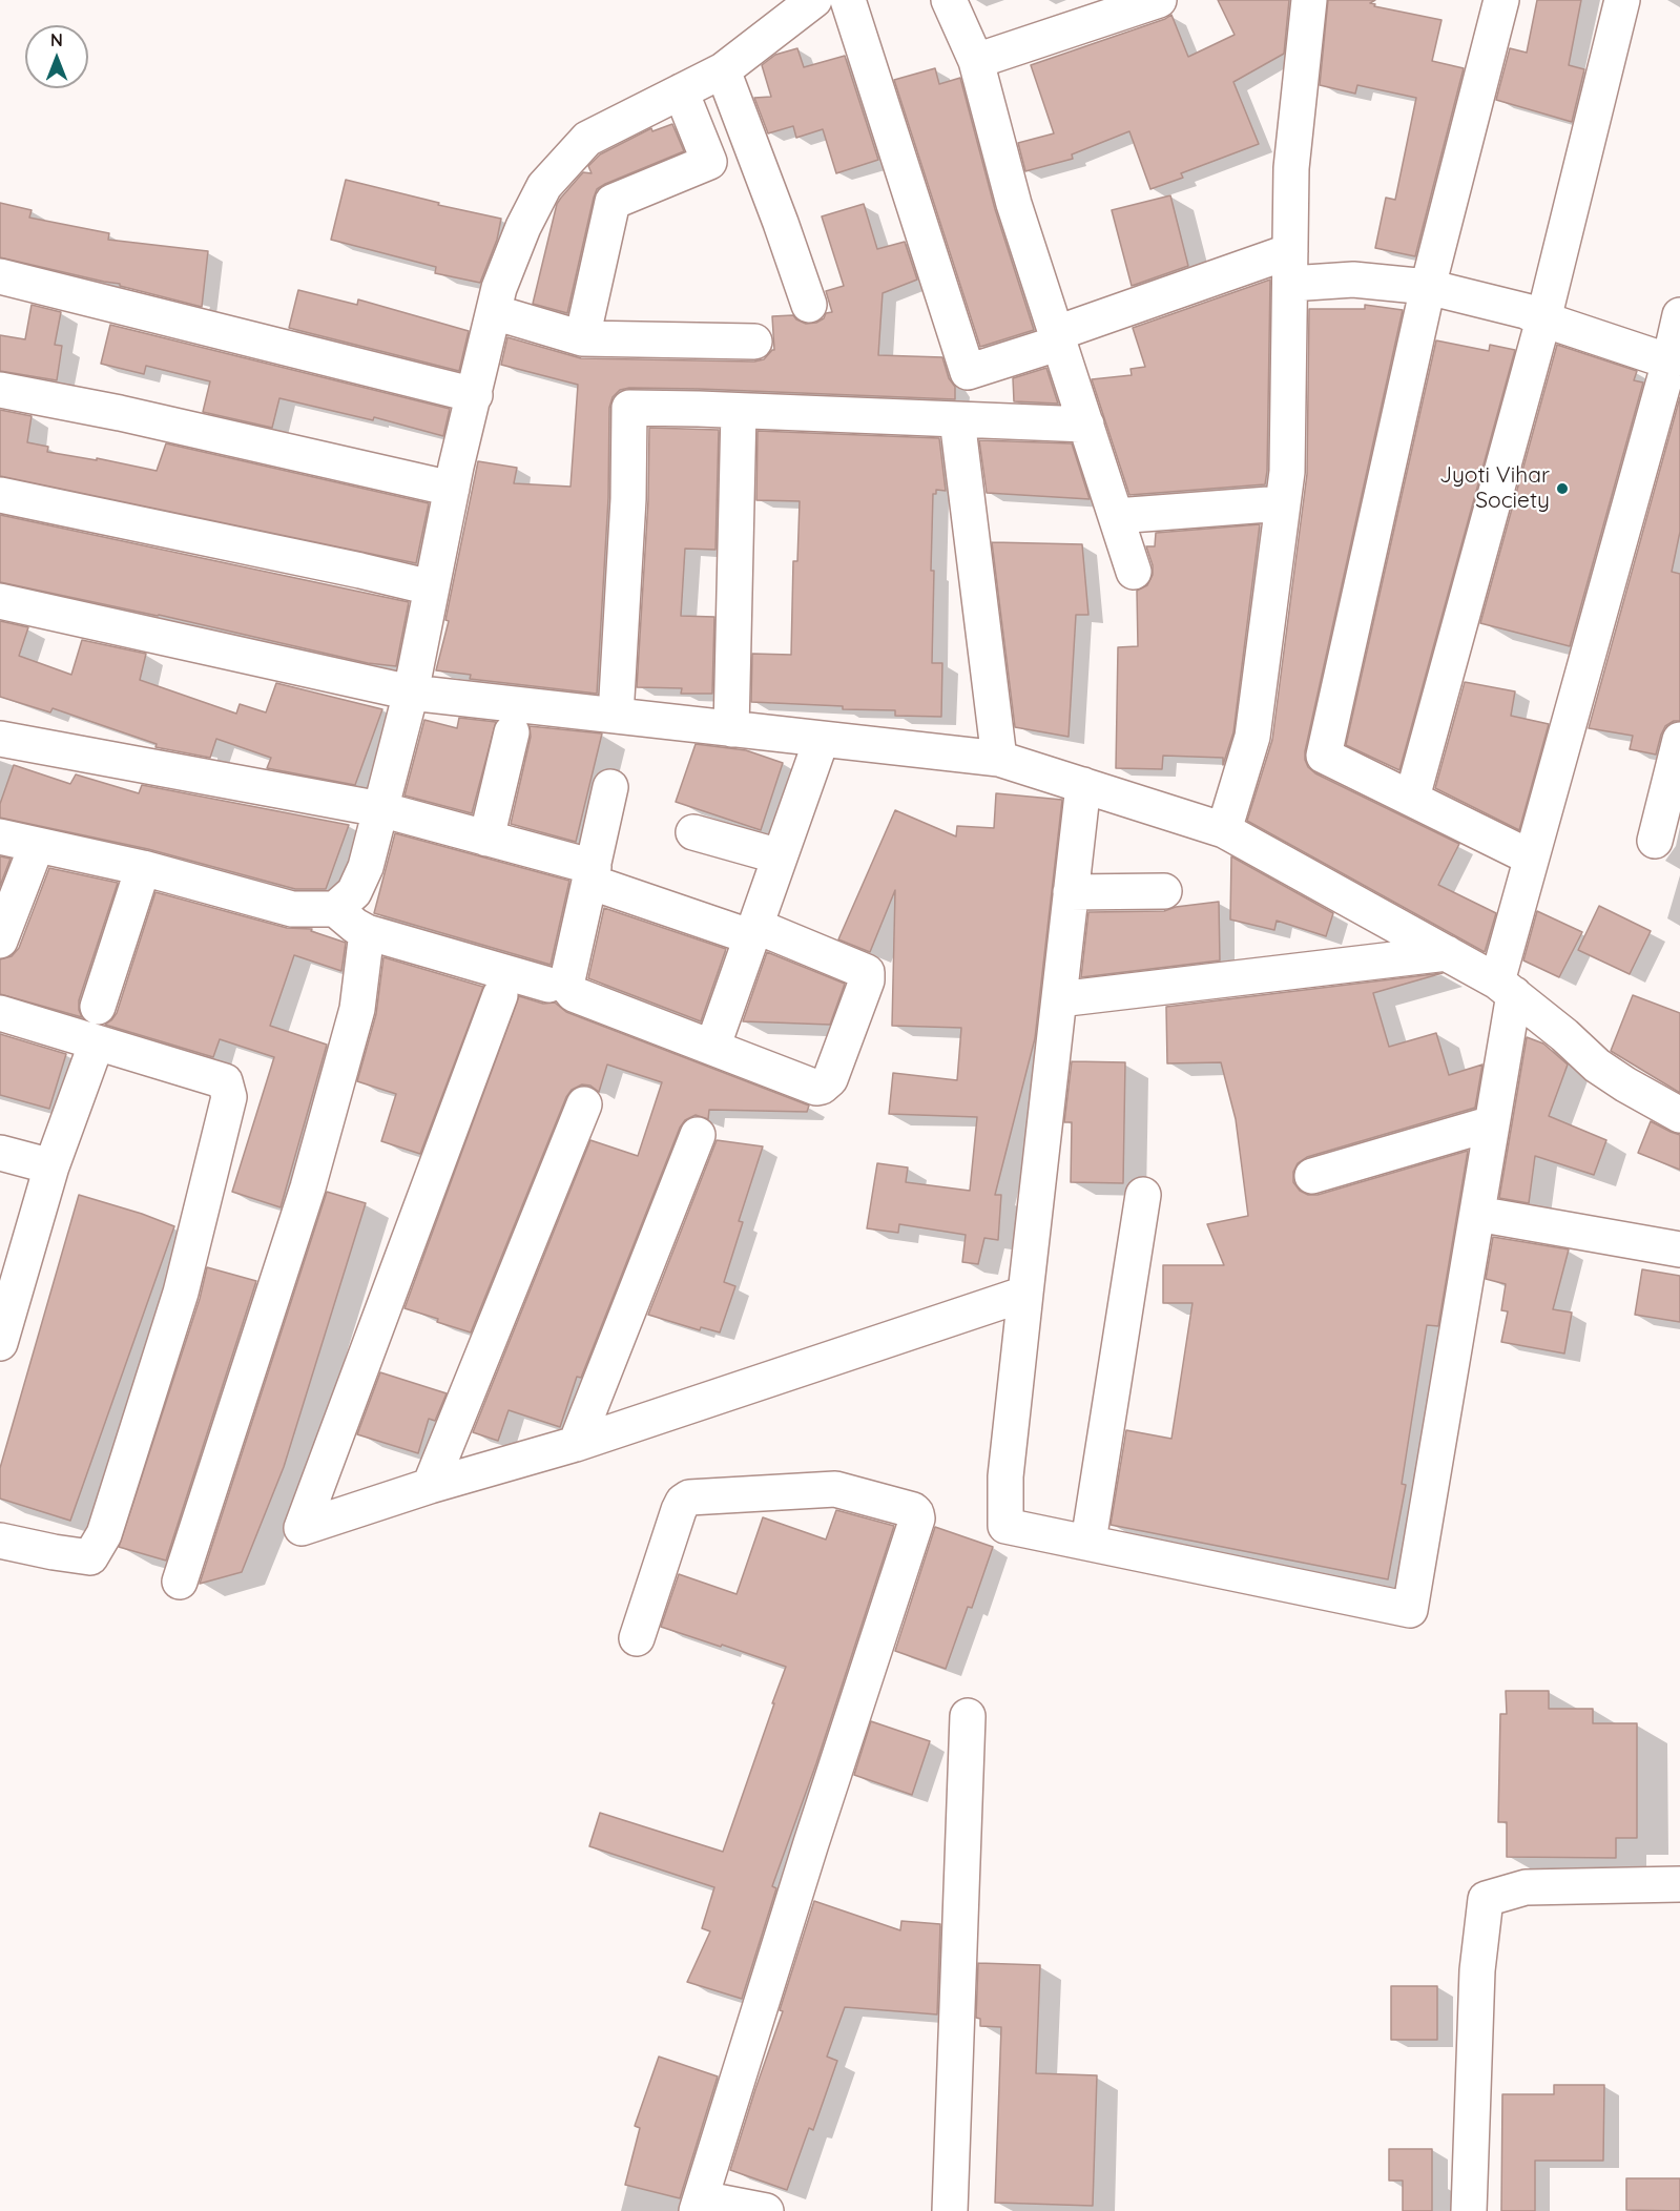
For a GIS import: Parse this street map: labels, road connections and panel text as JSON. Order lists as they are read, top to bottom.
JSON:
{
  "places": ["Jyoti Vihar Society"],
  "north": "top"
}
